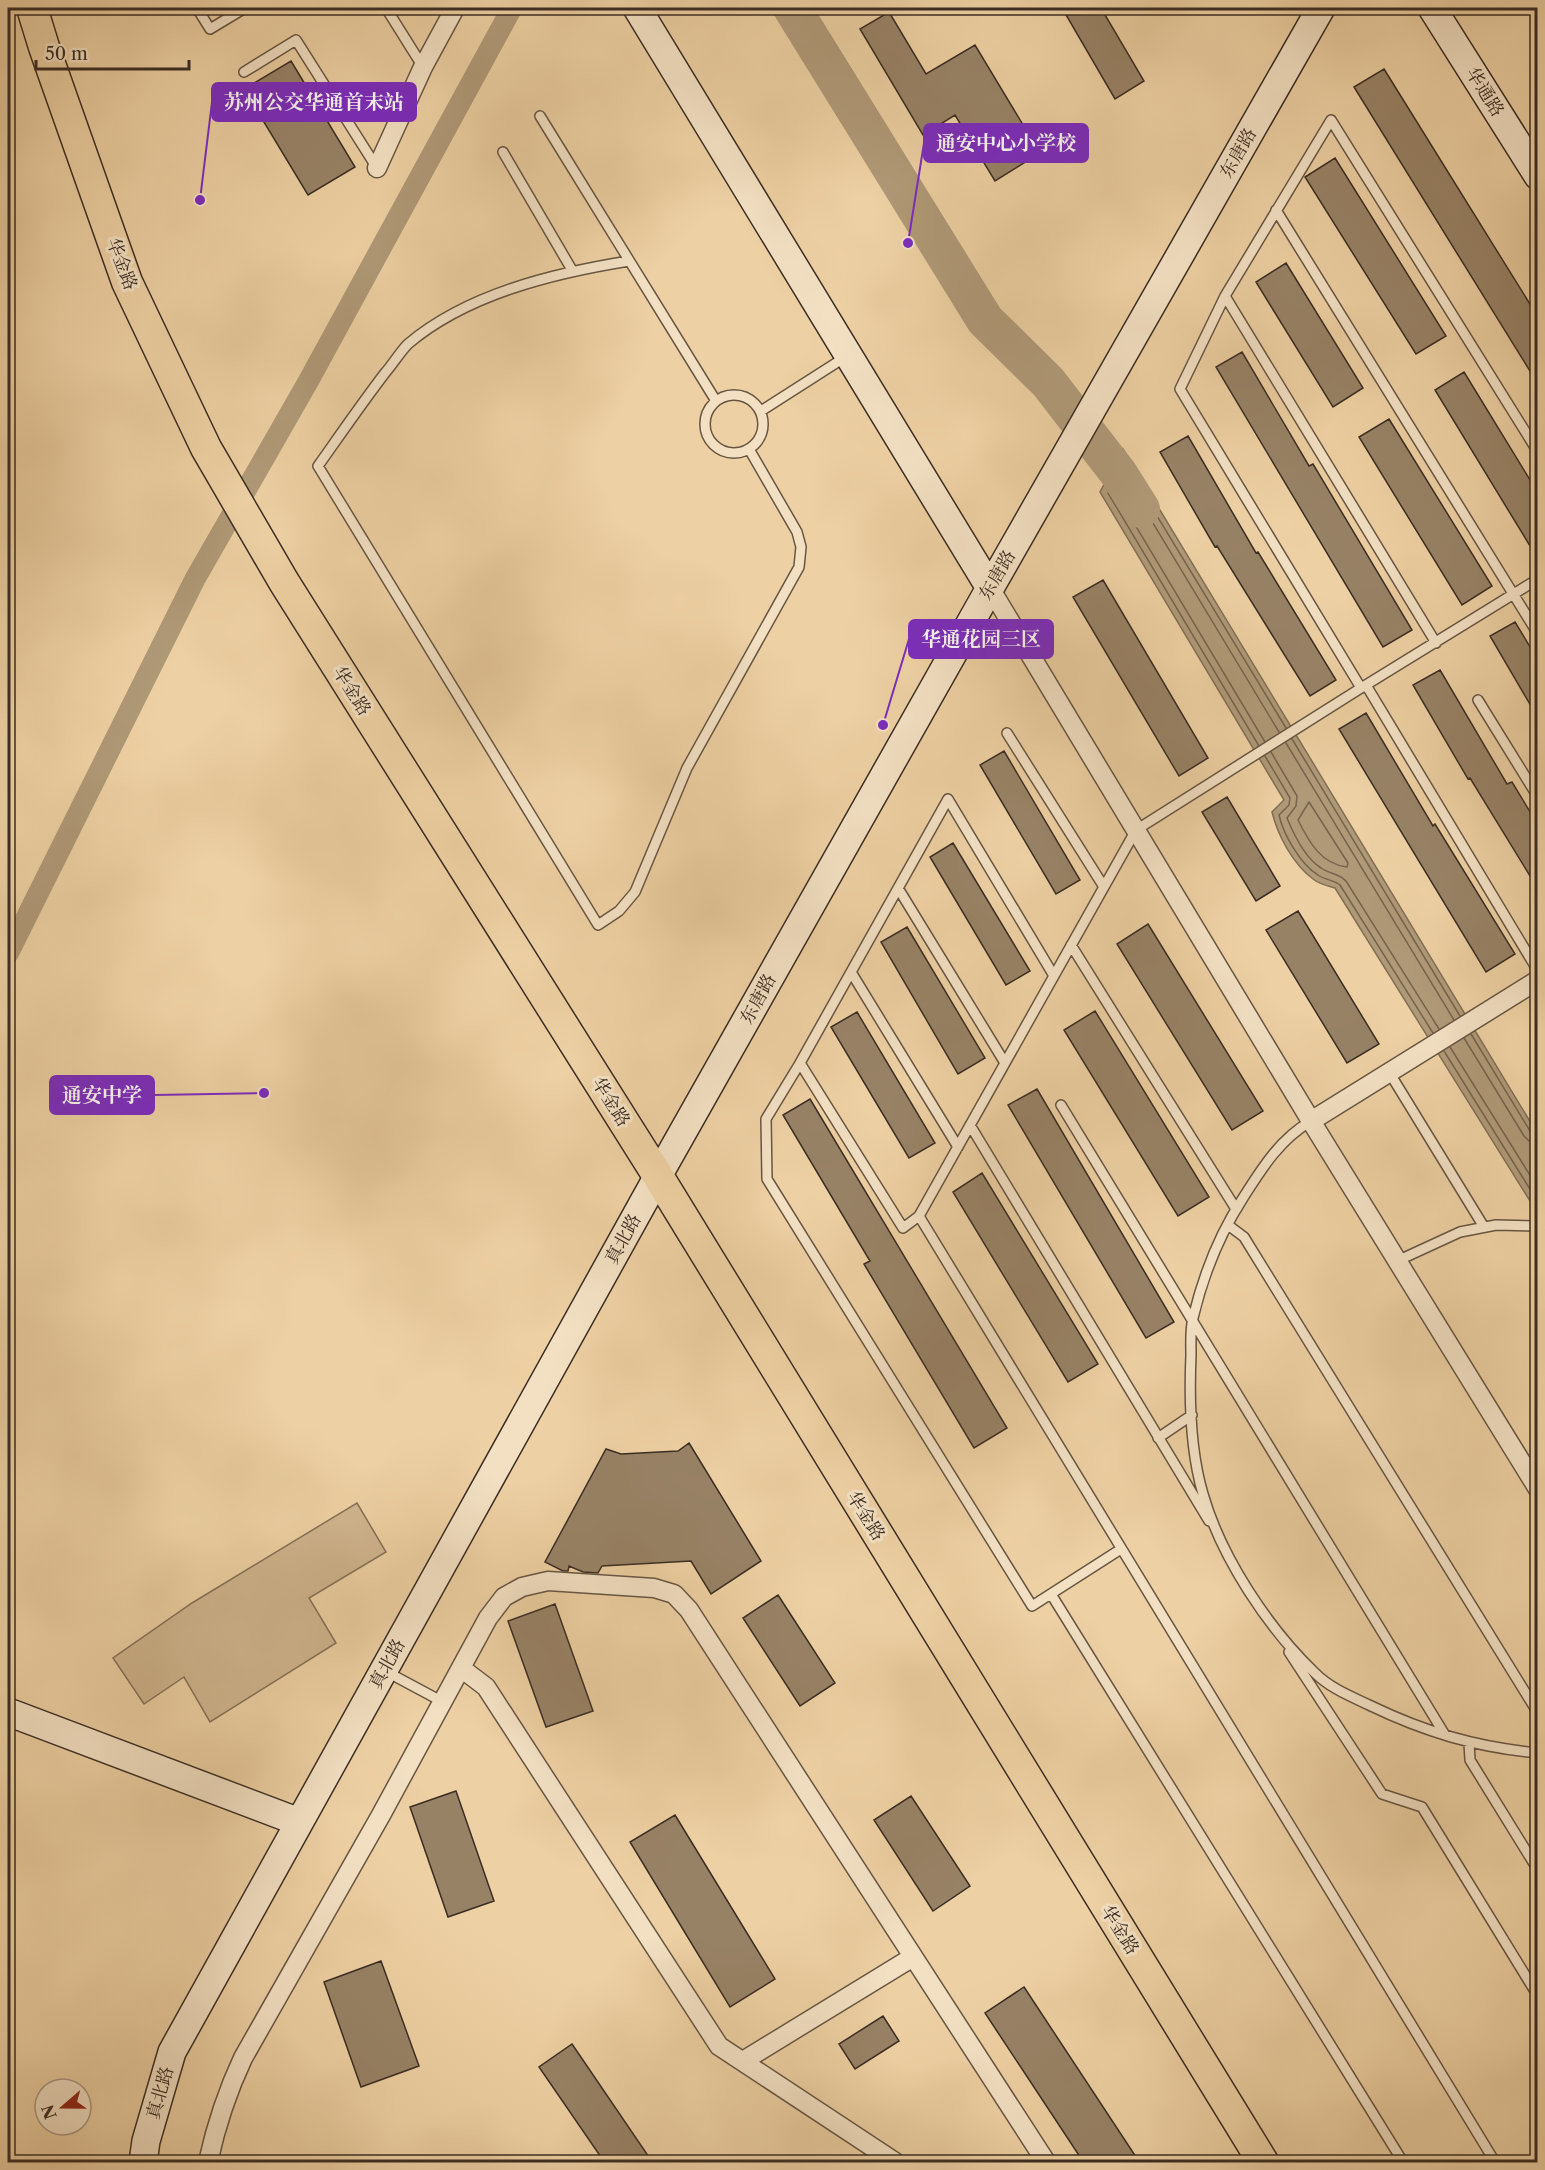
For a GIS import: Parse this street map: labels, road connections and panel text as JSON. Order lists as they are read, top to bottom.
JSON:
{
  "streets": {
    "main road": ["华金路"],
    "street": ["华通路", "东唐路", "真北路"]
  },
  "crossings": [
    ["东唐路", "华金路"],
    ["东唐路", "真北路"],
    ["华金路", "真北路"]
  ],
  "places": [
    "苏州公交华通首末站",
    "通安中心小学校",
    "华通花园三区",
    "通安中学"
  ],
  "scale_bar": "50 m",
  "north": "left"
}
